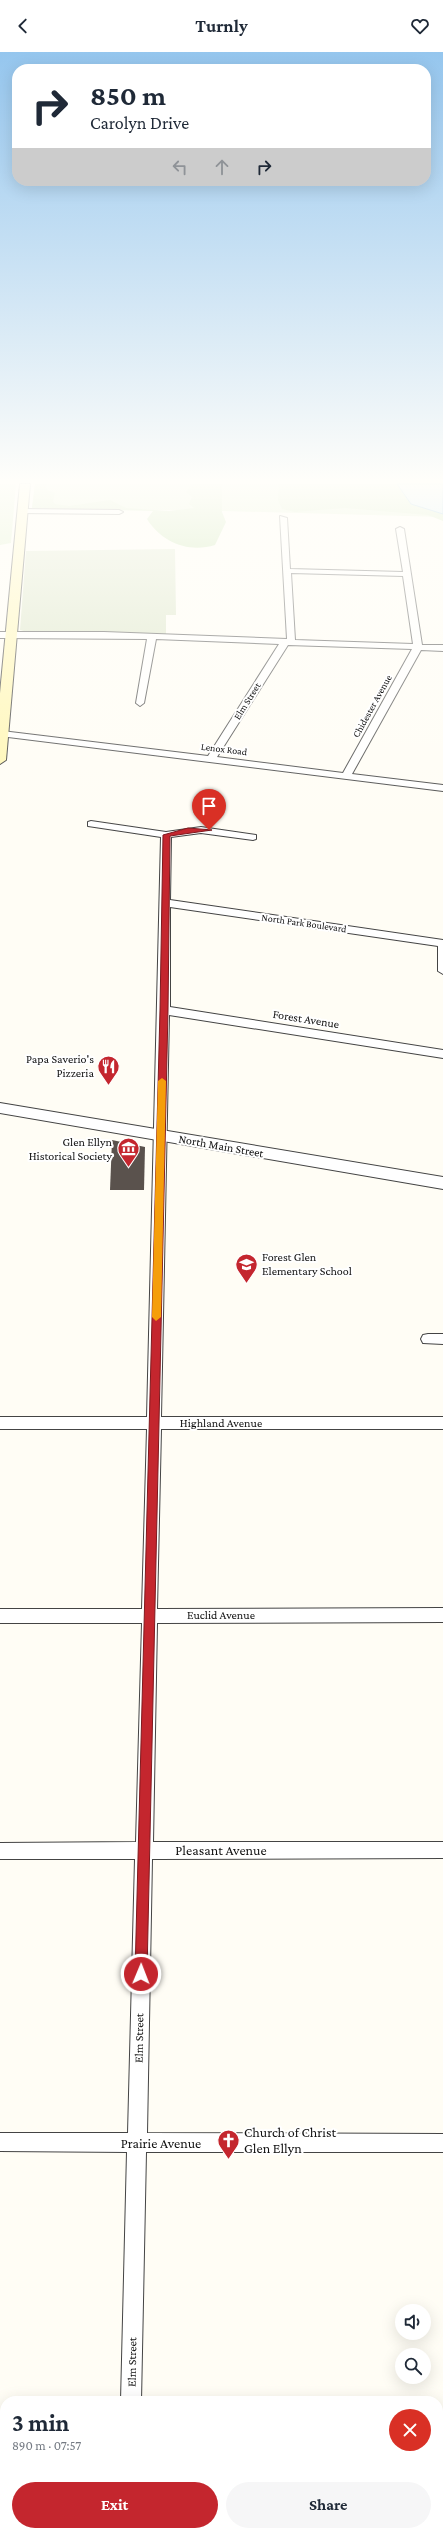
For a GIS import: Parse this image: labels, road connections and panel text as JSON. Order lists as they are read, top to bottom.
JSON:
{
  "streets": {
    "street": [
      "Elm Street",
      "Chidester Avenue",
      "Lenox Road",
      "North Park Boulevard",
      "Forest Avenue",
      "North Main Street",
      "Highland Avenue",
      "Euclid Avenue",
      "Pleasant Avenue",
      "Prairie Avenue"
    ]
  },
  "crossings": [
    ["Elm Street", "Lenox Road"],
    ["Elm Street", "North Park Boulevard"],
    ["Elm Street", "Forest Avenue"],
    ["Elm Street", "North Main Street"],
    ["Elm Street", "Highland Avenue"],
    ["Elm Street", "Euclid Avenue"],
    ["Elm Street", "Pleasant Avenue"],
    ["Elm Street", "Prairie Avenue"],
    ["Chidester Avenue", "Lenox Road"]
  ],
  "places": {
    "restaurant": ["Papa Saverio's Pizzeria"],
    "museum": ["Glen Ellyn Historical Society"],
    "school or university": ["Forest Glen Elementary School"],
    "church": ["Church of Christ Glen Ellyn"]
  },
  "page": {
    "header": "Turnly",
    "turn": ["850 m", "Carolyn Drive"],
    "heading": ["3 min", "890 m · 07:57"],
    "buttons": ["Exit", "Share"]
  }
}
